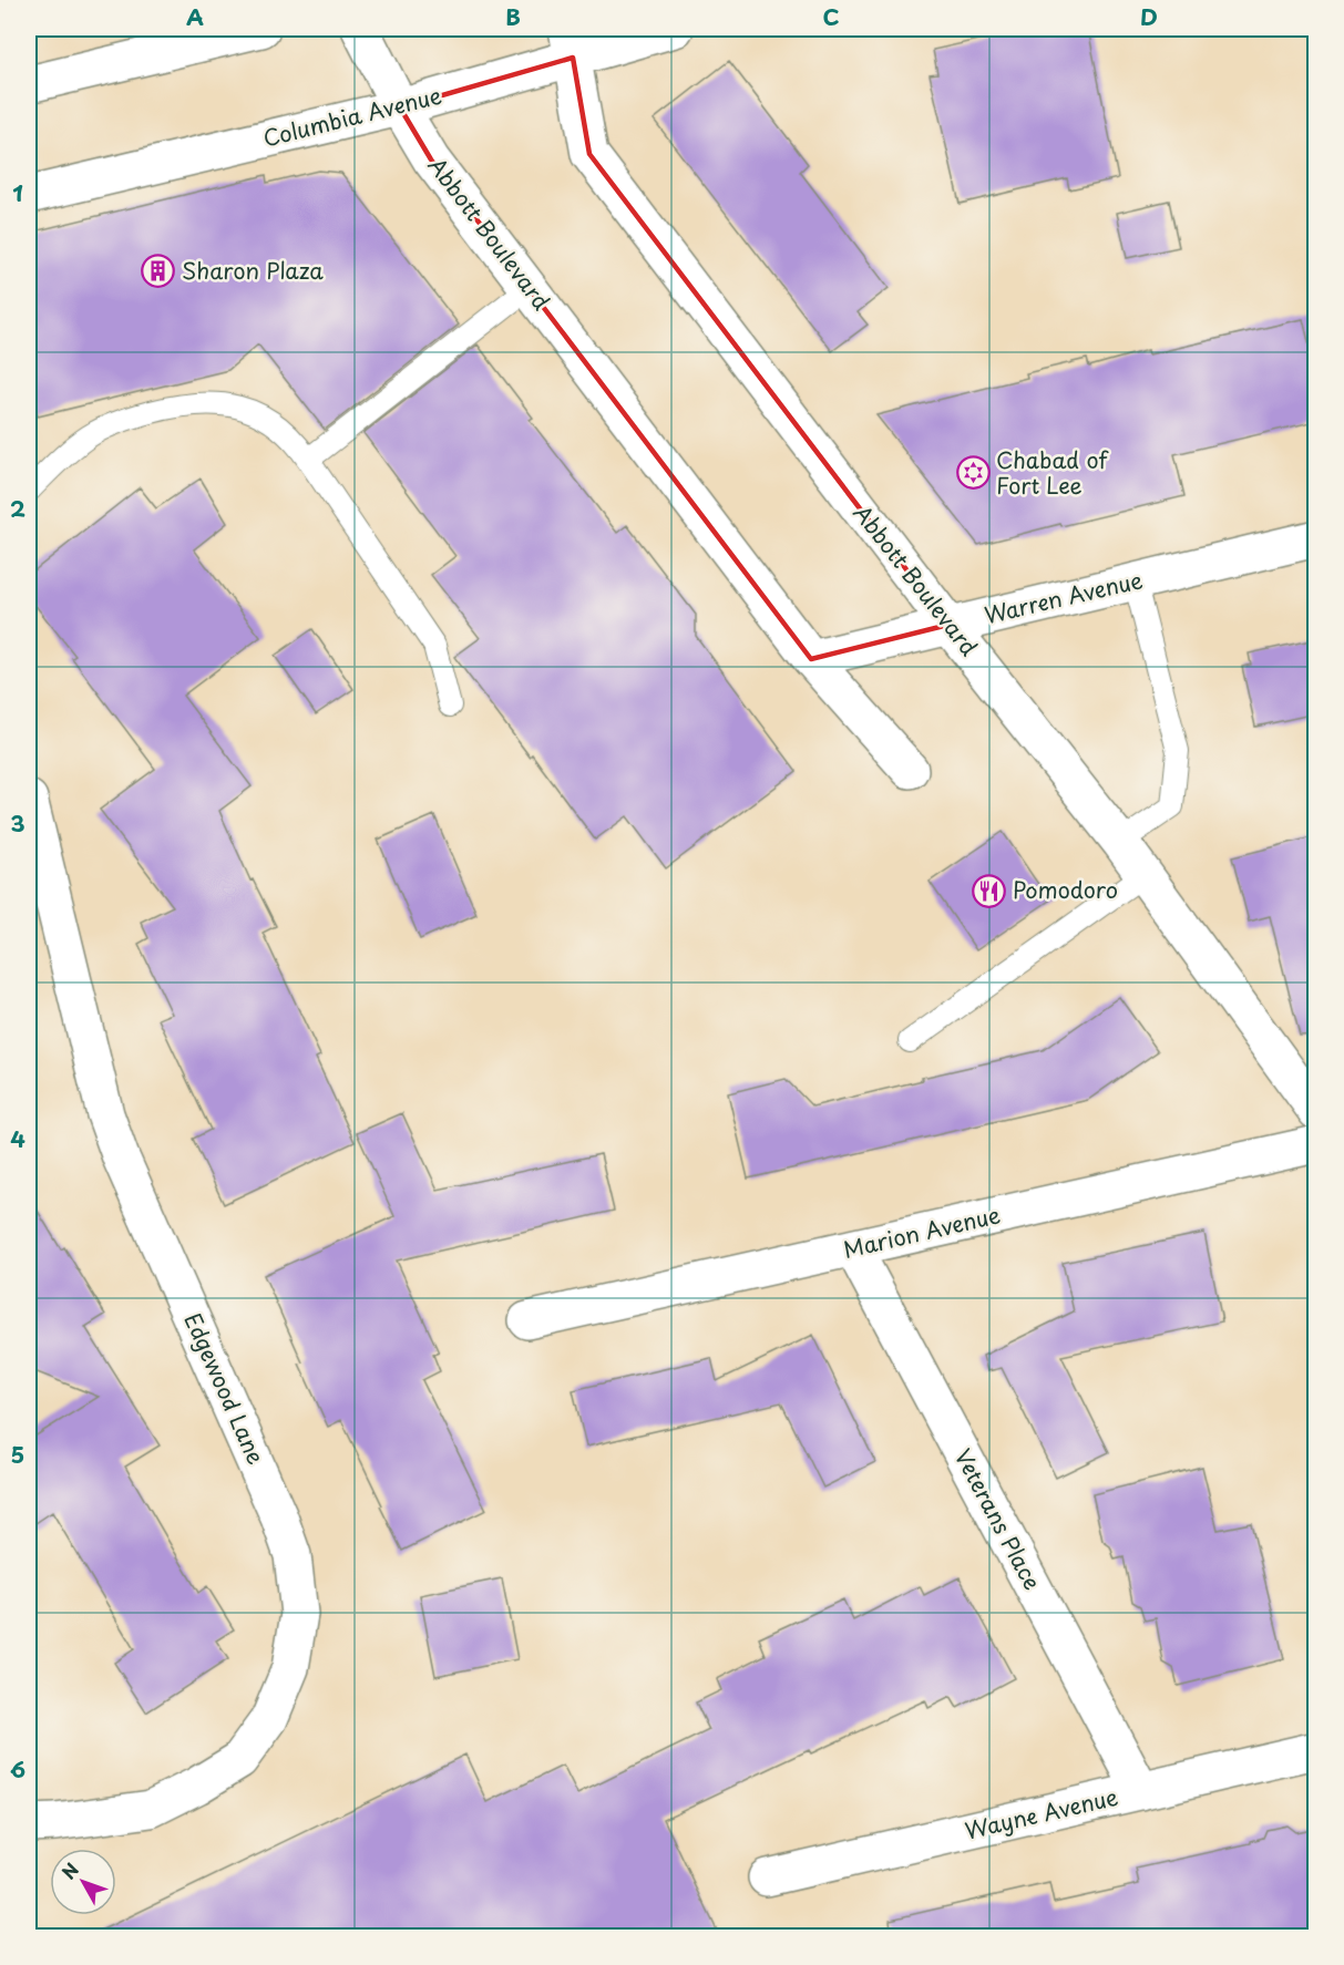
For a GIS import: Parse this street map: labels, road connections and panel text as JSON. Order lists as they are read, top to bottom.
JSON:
{
  "streets": {
    "street": [
      "Columbia Avenue",
      "Abbott Boulevard",
      "Warren Avenue",
      "Marion Avenue",
      "Edgewood Lane",
      "Veterans Place",
      "Wayne Avenue"
    ]
  },
  "crossings": [
    ["Columbia Avenue", "Abbott Boulevard"],
    ["Abbott Boulevard", "Warren Avenue"],
    ["Marion Avenue", "Veterans Place"],
    ["Veterans Place", "Wayne Avenue"]
  ],
  "places": {
    "building": ["Sharon Plaza"],
    "synagogue": ["Chabad of Fort Lee"],
    "restaurant": ["Pomodoro"]
  },
  "north": "top left",
  "grid": {
    "columns": [
      "A",
      "B",
      "C",
      "D"
    ],
    "rows": [
      "1",
      "2",
      "3",
      "4",
      "5",
      "6"
    ]
  }
}
